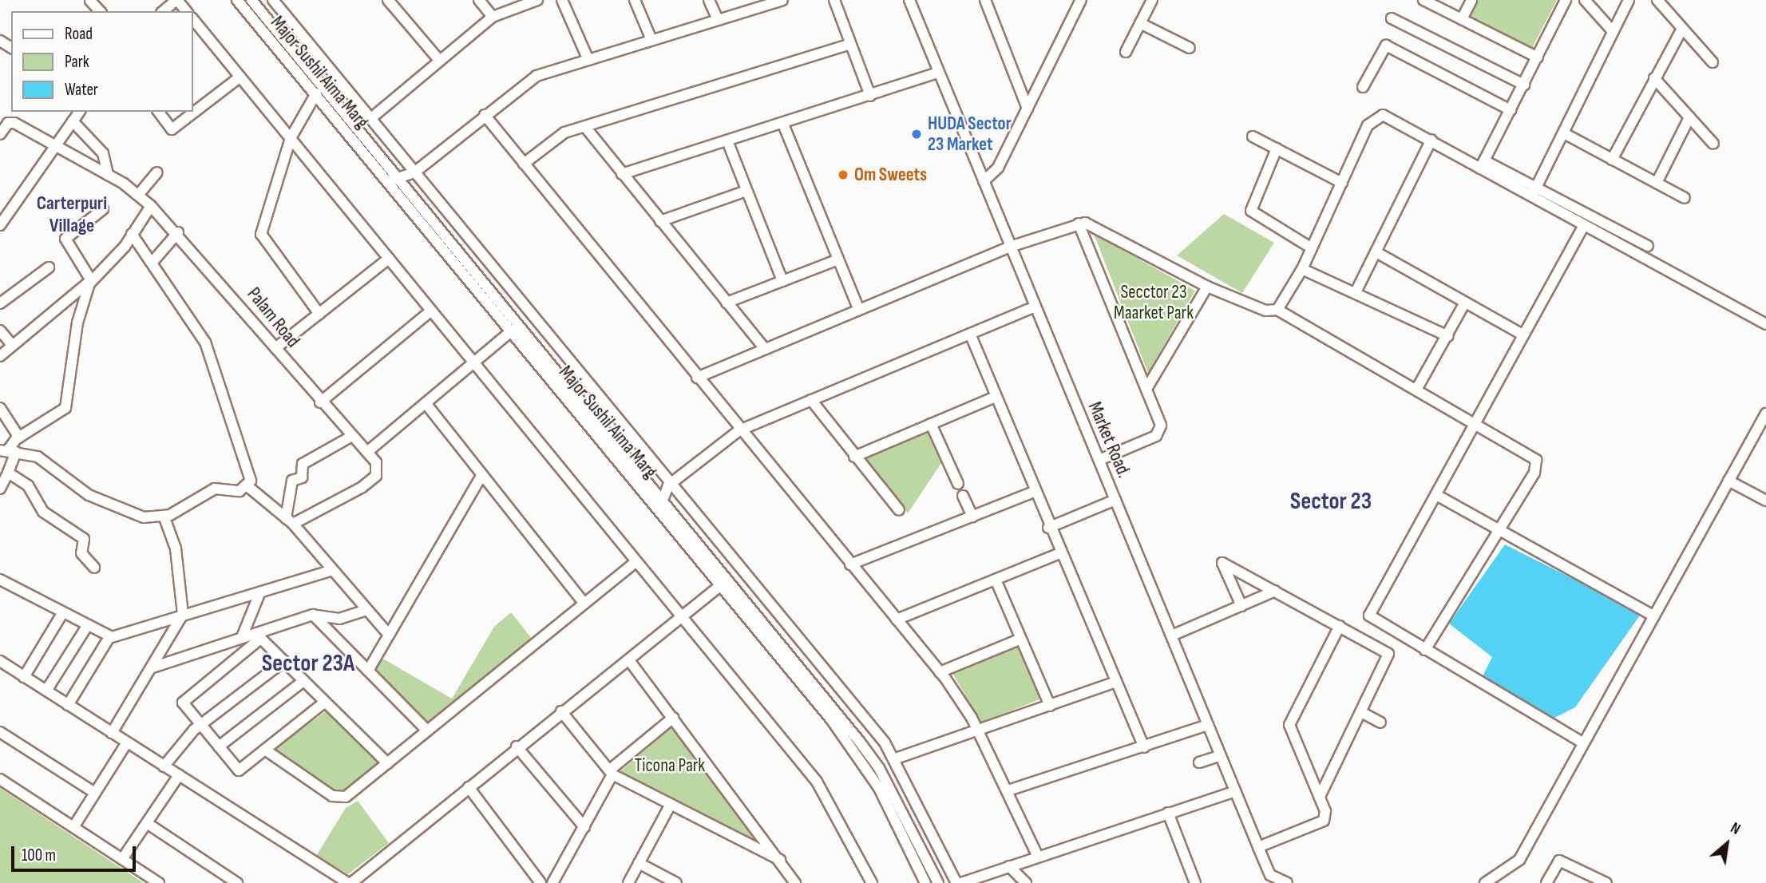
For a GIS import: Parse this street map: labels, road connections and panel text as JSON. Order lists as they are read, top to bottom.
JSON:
{
  "streets": {
    "street": ["Major Sushil Aima Marg", "Palam Road", "Market Road."]
  },
  "districts": ["Carterpuri Village", "Sector 23", "Sector 23A"],
  "parks": ["Secctor 23 Maarket Park", "Ticona Park"],
  "places": ["HUDA Sector 23 Market", "Om Sweets"],
  "legend": ["Road", "Park", "Water"],
  "scale_bar": "100 m",
  "north": "top right"
}
